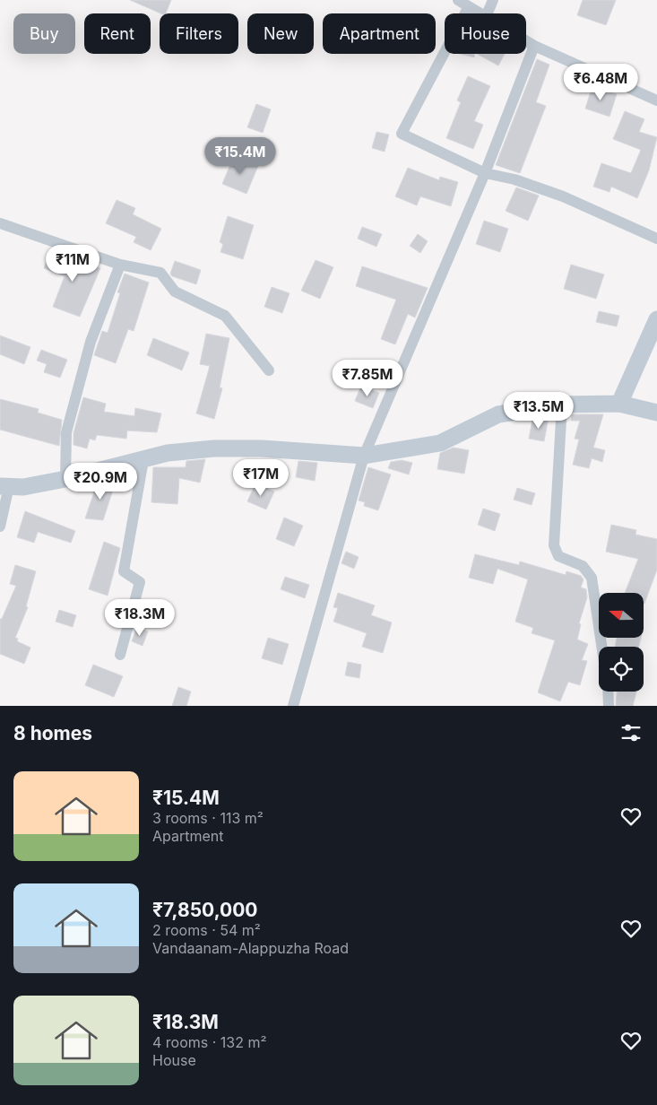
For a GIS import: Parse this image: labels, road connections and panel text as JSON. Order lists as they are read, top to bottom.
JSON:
{
  "north": "left",
  "page": {
    "chip": [
      "Buy",
      "Rent",
      "Filters",
      "New",
      "Apartment",
      "House"
    ],
    "price": [
      "₹6.48M",
      "₹15.4M",
      "₹11M",
      "₹7.85M",
      "₹13.5M",
      "₹17M",
      "₹20.9M",
      "₹18.3M"
    ],
    "heading": "8 homes",
    "list": [
      {
        "name": "₹15.4M",
        "note": "3 rooms · 113 m² · Apartment"
      },
      {
        "name": "₹7,850,000",
        "note": "2 rooms · 54 m² · Vandaanam-Alappuzha Road"
      },
      {
        "name": "₹18.3M",
        "note": "4 rooms · 132 m² · House"
      }
    ]
  }
}
